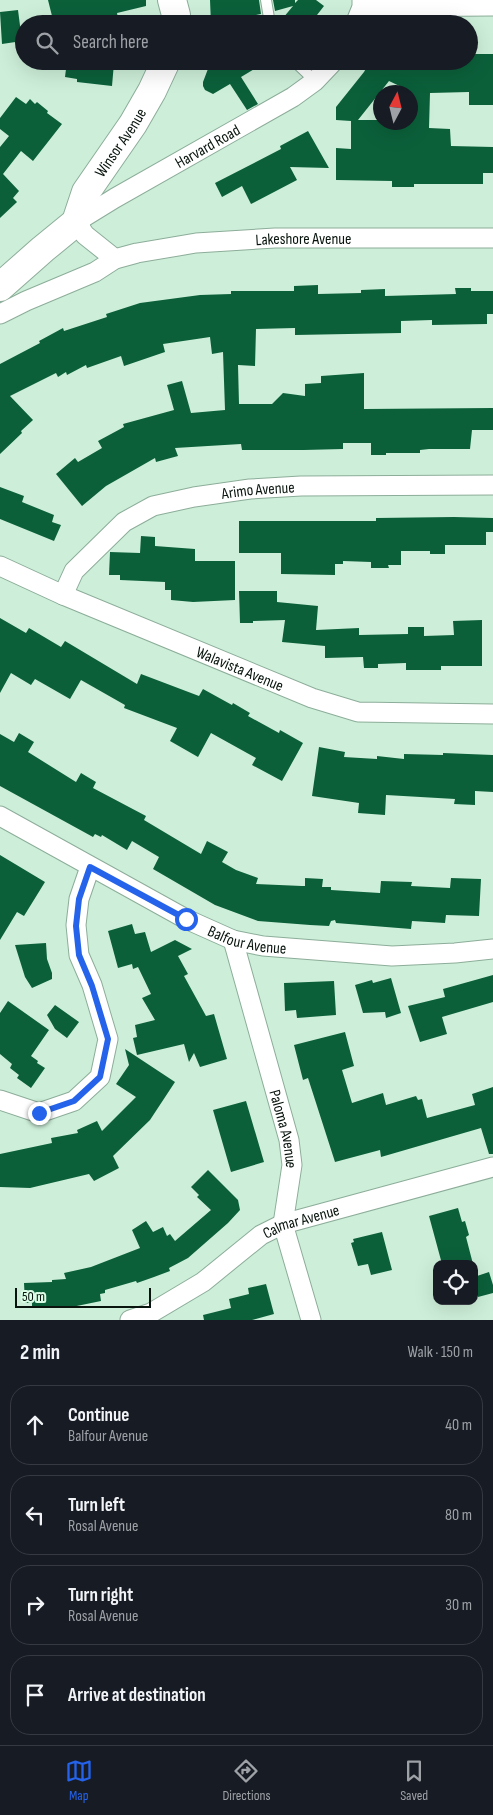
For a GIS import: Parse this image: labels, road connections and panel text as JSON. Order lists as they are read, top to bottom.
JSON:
{
  "streets": {
    "street": [
      "Winsor Avenue",
      "Harvard Road",
      "Lakeshore Avenue",
      "Arimo Avenue",
      "Walavista Avenue",
      "Balfour Avenue",
      "Paloma Avenue",
      "Calmar Avenue"
    ]
  },
  "crossings": [
    ["Winsor Avenue", "Harvard Road"],
    ["Arimo Avenue", "Walavista Avenue"],
    ["Balfour Avenue", "Paloma Avenue"],
    ["Paloma Avenue", "Calmar Avenue"]
  ],
  "scale_bar": "50 m",
  "north": "top",
  "page": {
    "search": "Search here",
    "scale": "50 m",
    "heading": ["2 min", "Walk · 150 m"],
    "list": [
      ["Continue", "Balfour Avenue", "40 m"],
      ["Turn left", "Rosal Avenue", "80 m"],
      ["Turn right", "Rosal Avenue", "30 m"],
      "Arrive at destination"
    ],
    "nav": ["Map", "Directions", "Saved"]
  }
}
